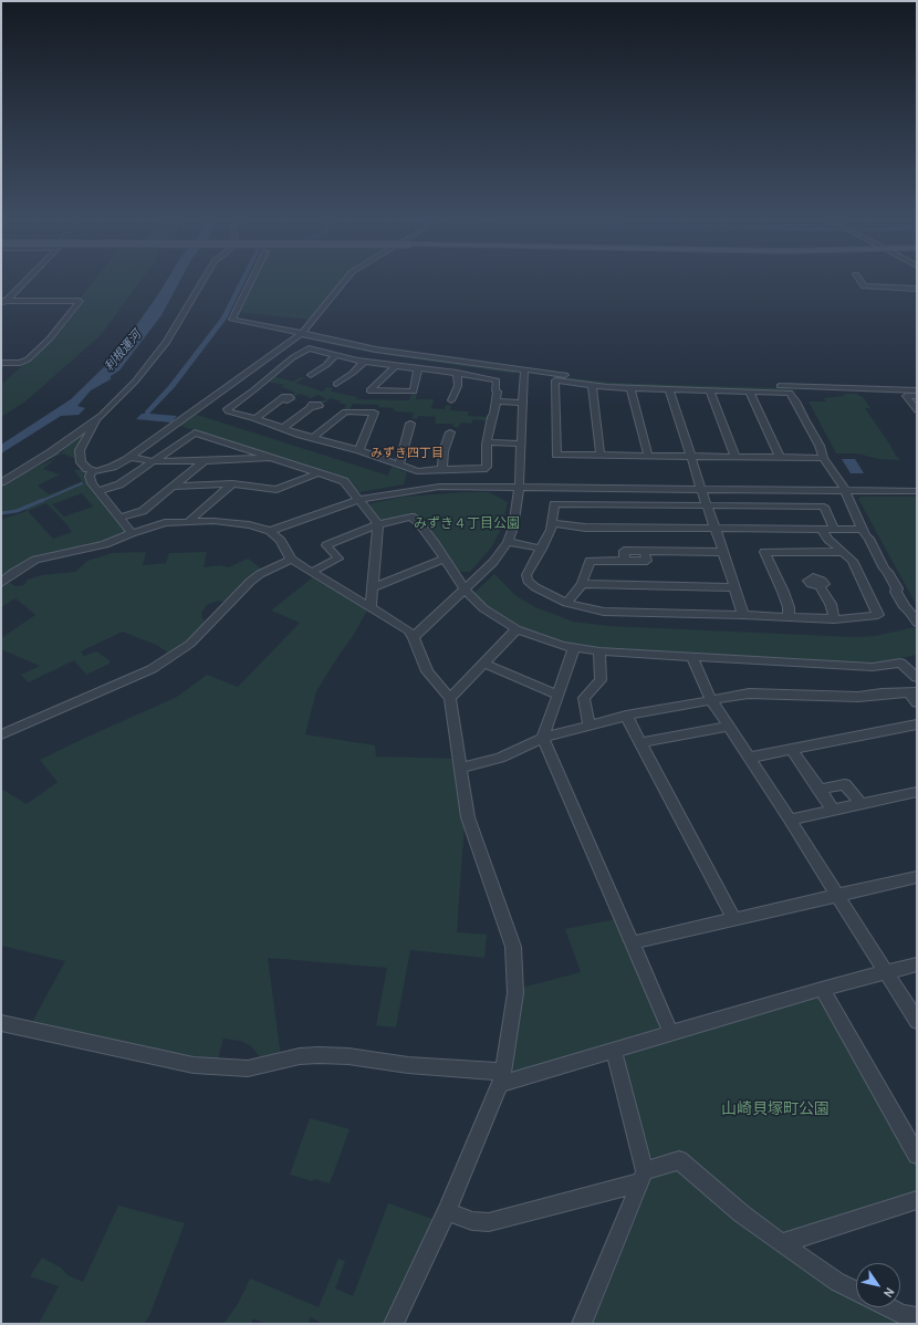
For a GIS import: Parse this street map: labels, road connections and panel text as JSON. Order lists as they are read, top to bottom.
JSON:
{
  "districts": ["みずき四丁目"],
  "water": ["利根運河"],
  "parks": ["みずき４丁目公園", "山崎貝塚町公園"],
  "north": "bottom right"
}
